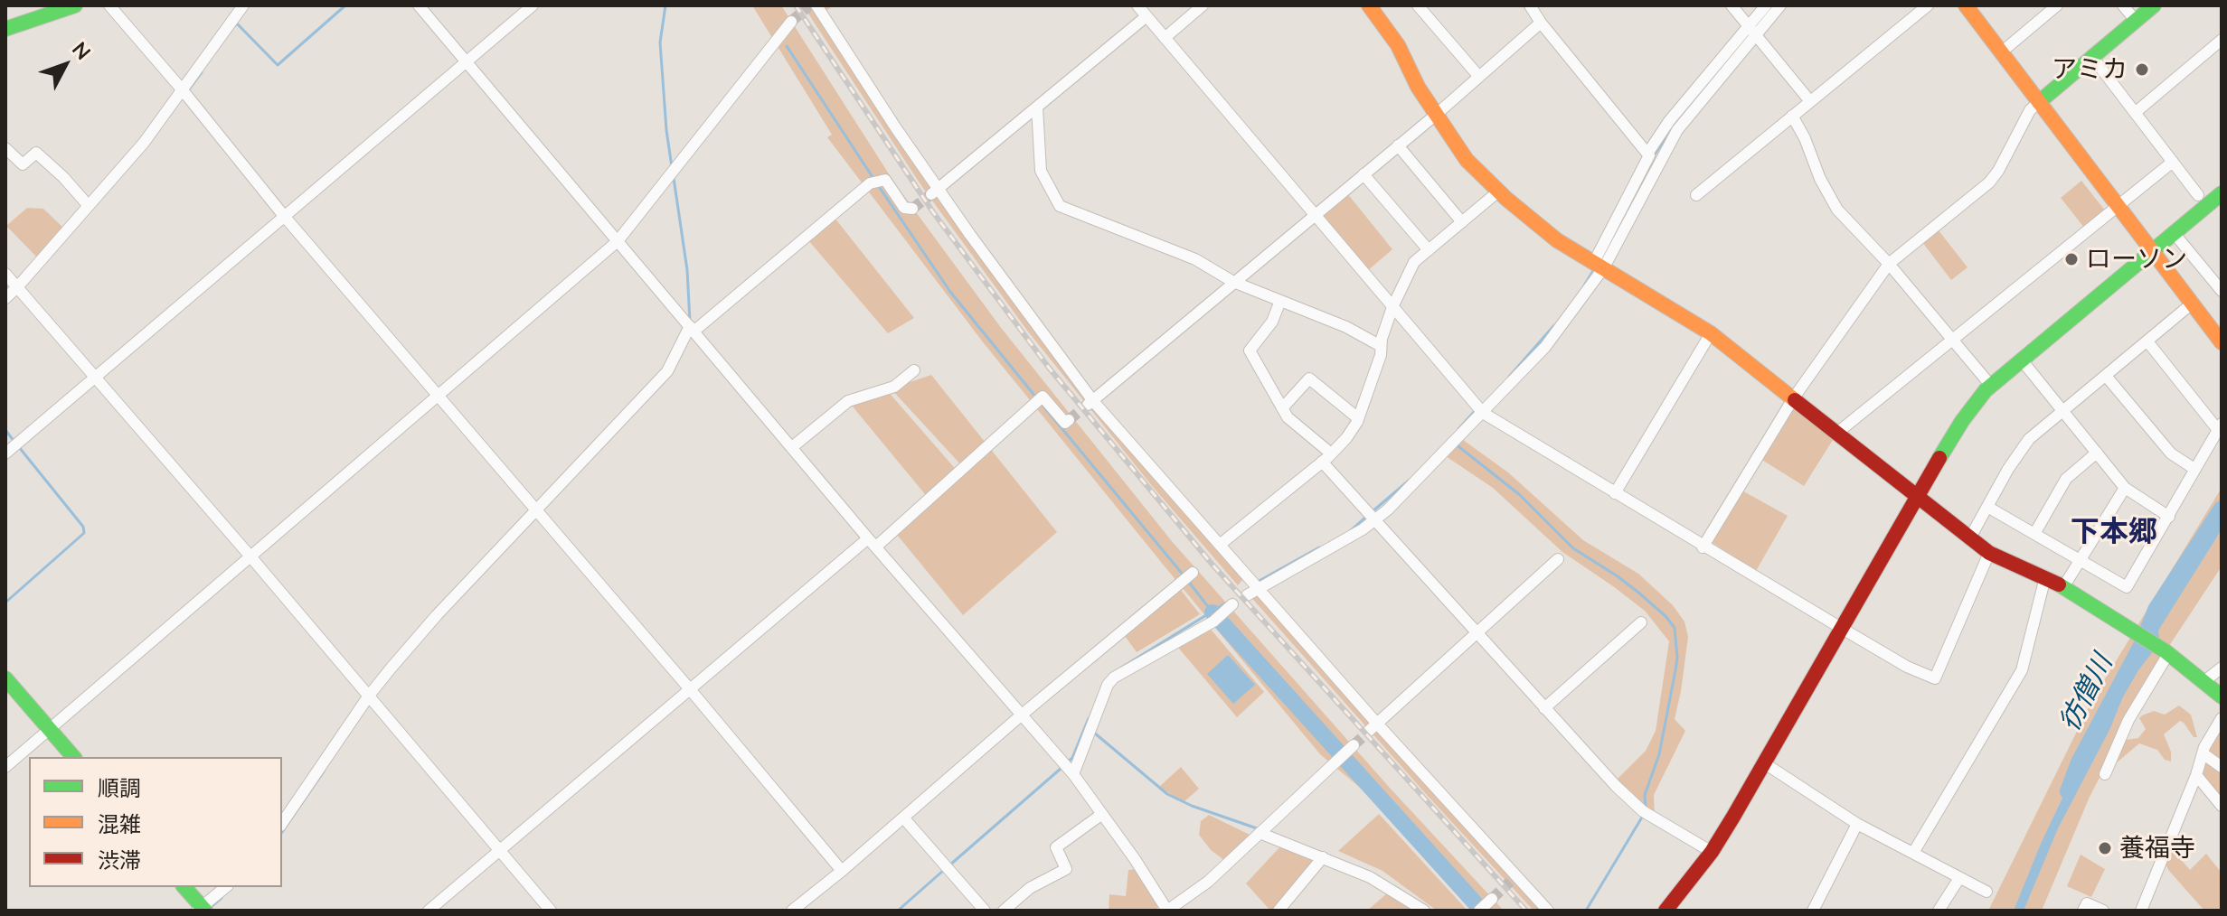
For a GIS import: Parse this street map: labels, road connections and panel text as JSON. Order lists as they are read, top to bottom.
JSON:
{
  "districts": ["下本郷"],
  "water": ["彷僧川"],
  "places": ["アミカ", "ローソン", "養福寺"],
  "legend": ["順調", "混雑", "渋滞"],
  "north": "top right"
}
